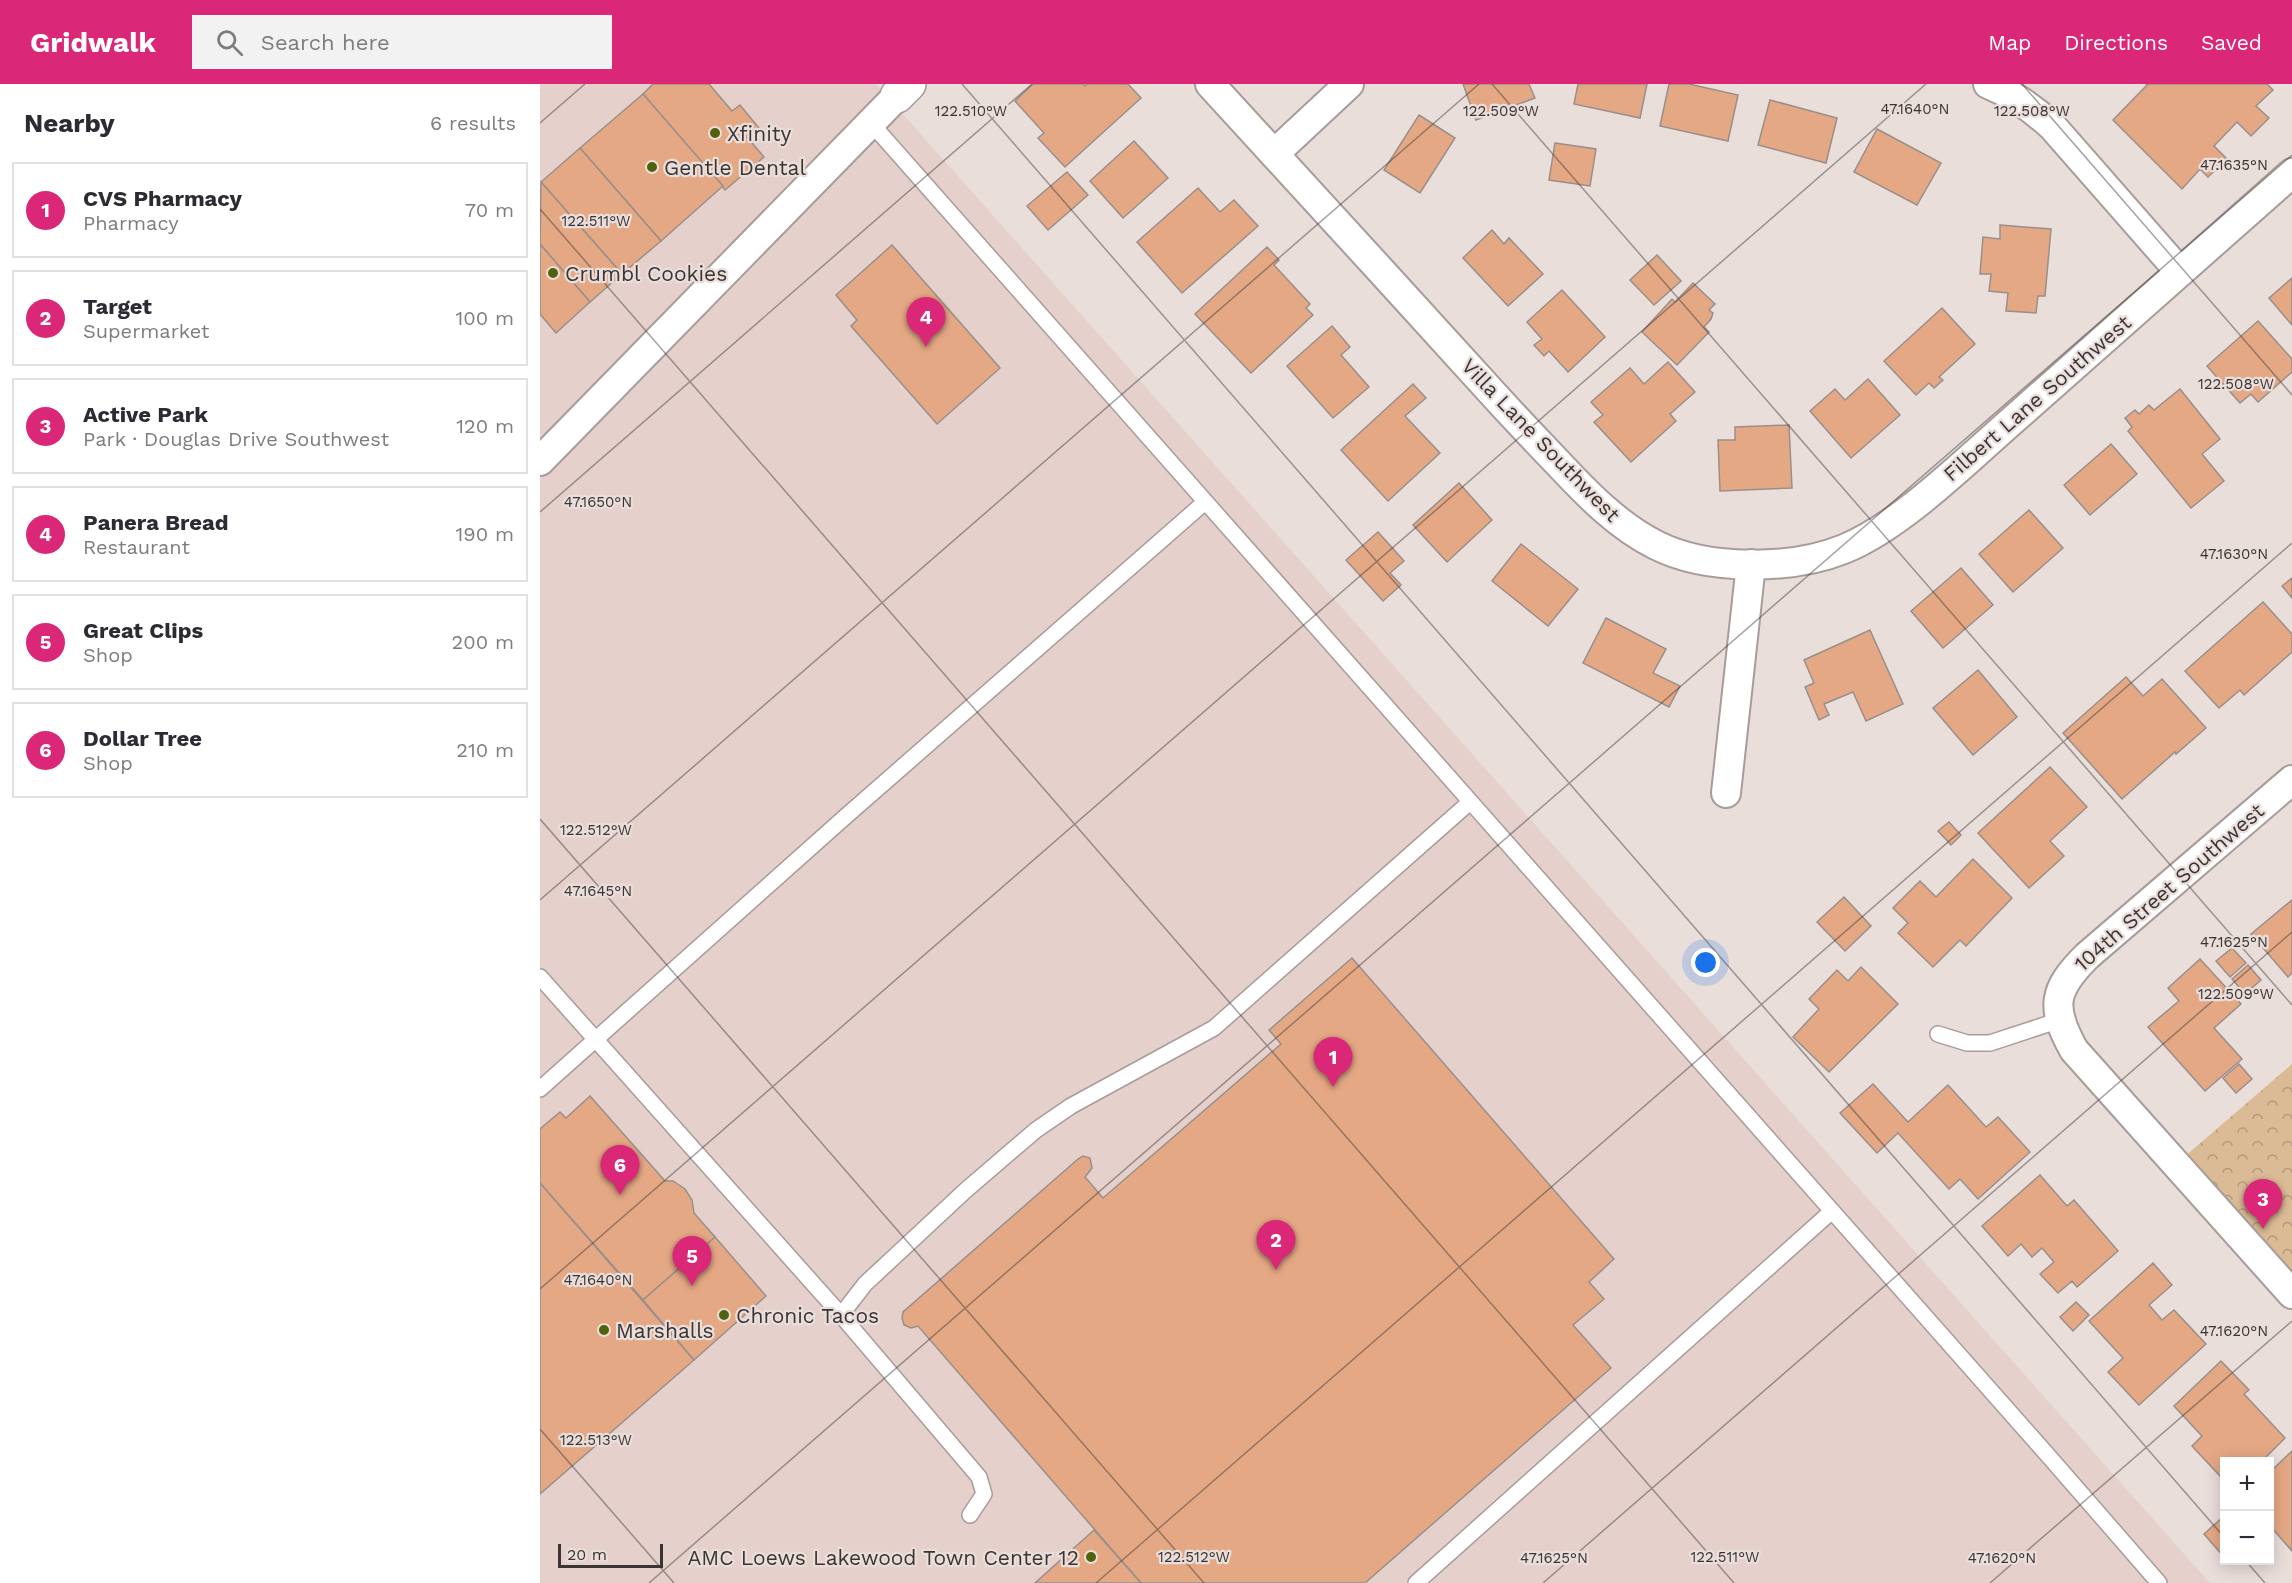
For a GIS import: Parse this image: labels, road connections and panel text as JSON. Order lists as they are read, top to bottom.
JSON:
{
  "streets": {
    "street": ["Filbert Lane Southwest", "Villa Lane Southwest", "104th Street Southwest"]
  },
  "crossings": [
    ["Filbert Lane Southwest", "Villa Lane Southwest"]
  ],
  "places": [
    "Xfinity",
    "Gentle Dental",
    "Crumbl Cookies",
    "Chronic Tacos",
    "Marshalls",
    "AMC Loews Lakewood Town Center 12"
  ],
  "scale_bar": "20 m",
  "page": {
    "header": "Gridwalk",
    "search": "Search here",
    "nav": ["Map", "Directions", "Saved"],
    "heading": ["Nearby", "6 results"],
    "list": [
      {
        "mark": "1",
        "name": "CVS Pharmacy",
        "note": "Pharmacy",
        "value": "70 m"
      },
      {
        "mark": "2",
        "name": "Target",
        "note": "Supermarket",
        "value": "100 m"
      },
      {
        "mark": "3",
        "name": "Active Park",
        "note": "Park · Douglas Drive Southwest",
        "value": "120 m"
      },
      {
        "mark": "4",
        "name": "Panera Bread",
        "note": "Restaurant",
        "value": "190 m"
      },
      {
        "mark": "5",
        "name": "Great Clips",
        "note": "Shop",
        "value": "200 m"
      },
      {
        "mark": "6",
        "name": "Dollar Tree",
        "note": "Shop",
        "value": "210 m"
      }
    ],
    "pins": [
      "4",
      "1",
      "6",
      "3",
      "2",
      "5"
    ],
    "map_buttons": ["+", "−"],
    "scale": "20 m"
  },
  "coordinates": [
    "47.1640°N",
    "122.510°W",
    "122.509°W",
    "122.508°W",
    "47.1635°N",
    "122.511°W",
    "47.1650°N",
    "47.1630°N",
    "122.512°W",
    "47.1645°N",
    "47.1625°N",
    "47.1620°N",
    "122.513°W"
  ]
}
